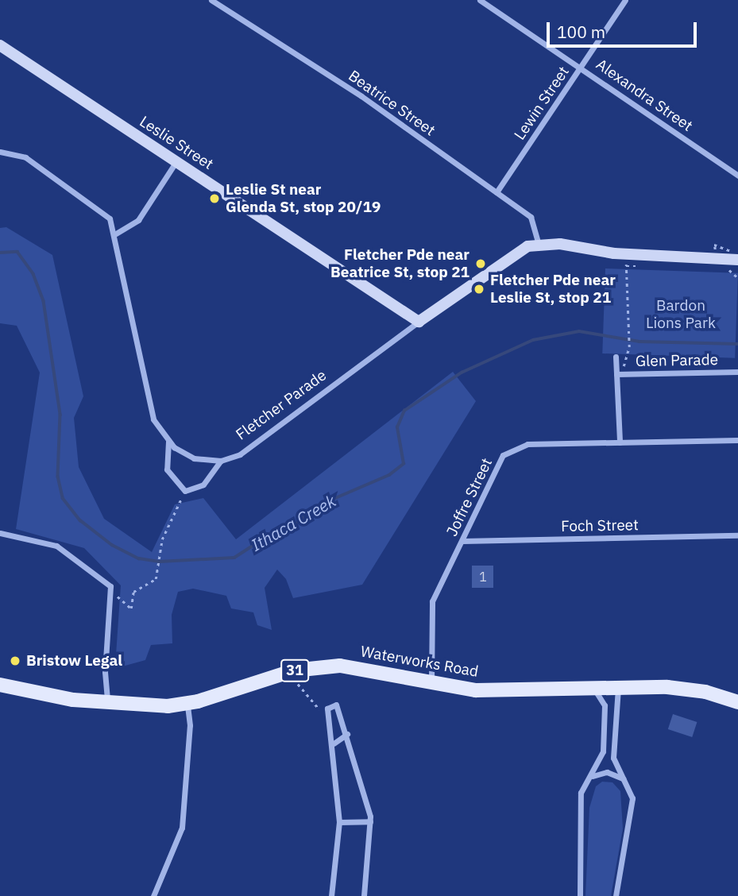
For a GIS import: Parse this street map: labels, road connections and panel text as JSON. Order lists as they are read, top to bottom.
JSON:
{
  "streets": {
    "main road": ["Waterworks Road", "31"],
    "street": [
      "Alexandra Street",
      "Beatrice Street",
      "Lewin Street",
      "Leslie Street",
      "Glen Parade",
      "Fletcher Parade",
      "Joffre Street",
      "Foch Street"
    ]
  },
  "crossings": [
    ["Alexandra Street", "Lewin Street"],
    ["Beatrice Street", "Lewin Street"],
    ["Beatrice Street", "Fletcher Parade"],
    ["Leslie Street", "Fletcher Parade"],
    ["Glen Parade", "Joffre Street"],
    ["Joffre Street", "Foch Street"],
    ["Joffre Street", "Waterworks Road"]
  ],
  "water": ["Ithaca Creek"],
  "parks": ["Bardon Lions Park"],
  "places": [
    "Leslie St near Glenda St, stop 20/19",
    "Fletcher Pde near Beatrice St, stop 21",
    "Fletcher Pde near Leslie St, stop 21",
    "Bristow Legal"
  ],
  "house_numbers": ["1"],
  "scale_bar": "100 m"
}
